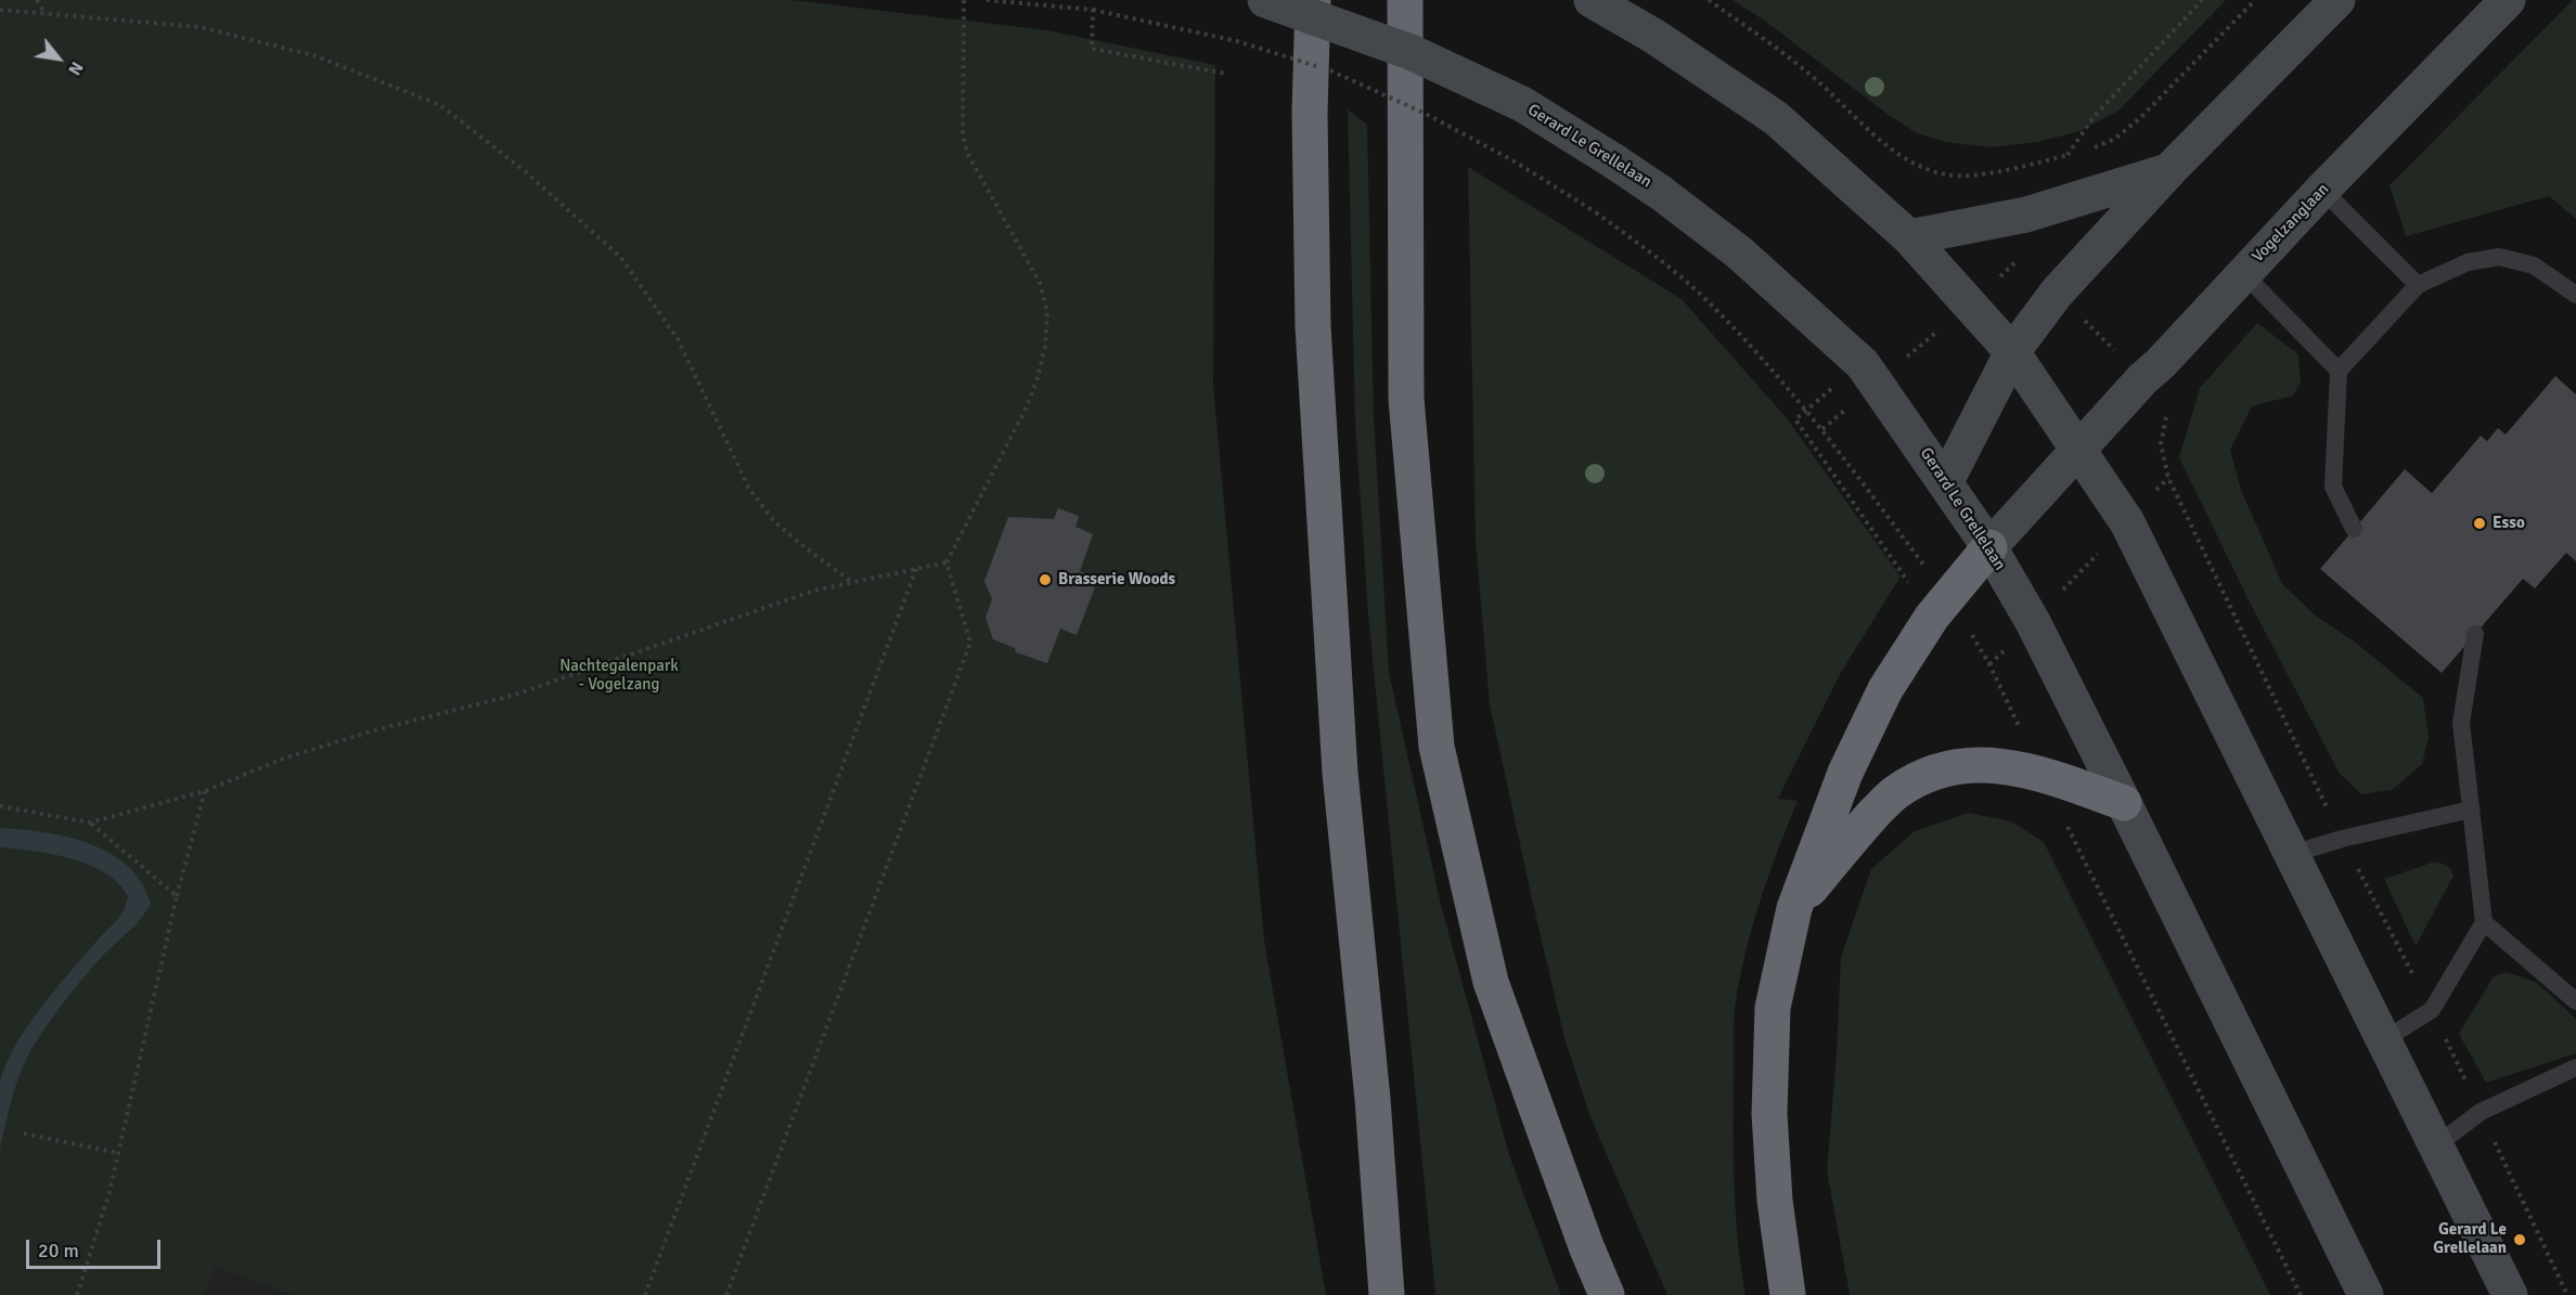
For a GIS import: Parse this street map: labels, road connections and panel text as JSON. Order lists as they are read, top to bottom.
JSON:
{
  "streets": {
    "street": ["Gerard Le Grellelaan", "Vogelzanglaan"]
  },
  "crossings": [
    ["Gerard Le Grellelaan", "Vogelzanglaan"]
  ],
  "parks": ["Nachtegalenpark - Vogelzang"],
  "places": ["Esso", "Brasserie Woods", "Gerard Le Grellelaan"],
  "scale_bar": "20 m",
  "north": "bottom right"
}
